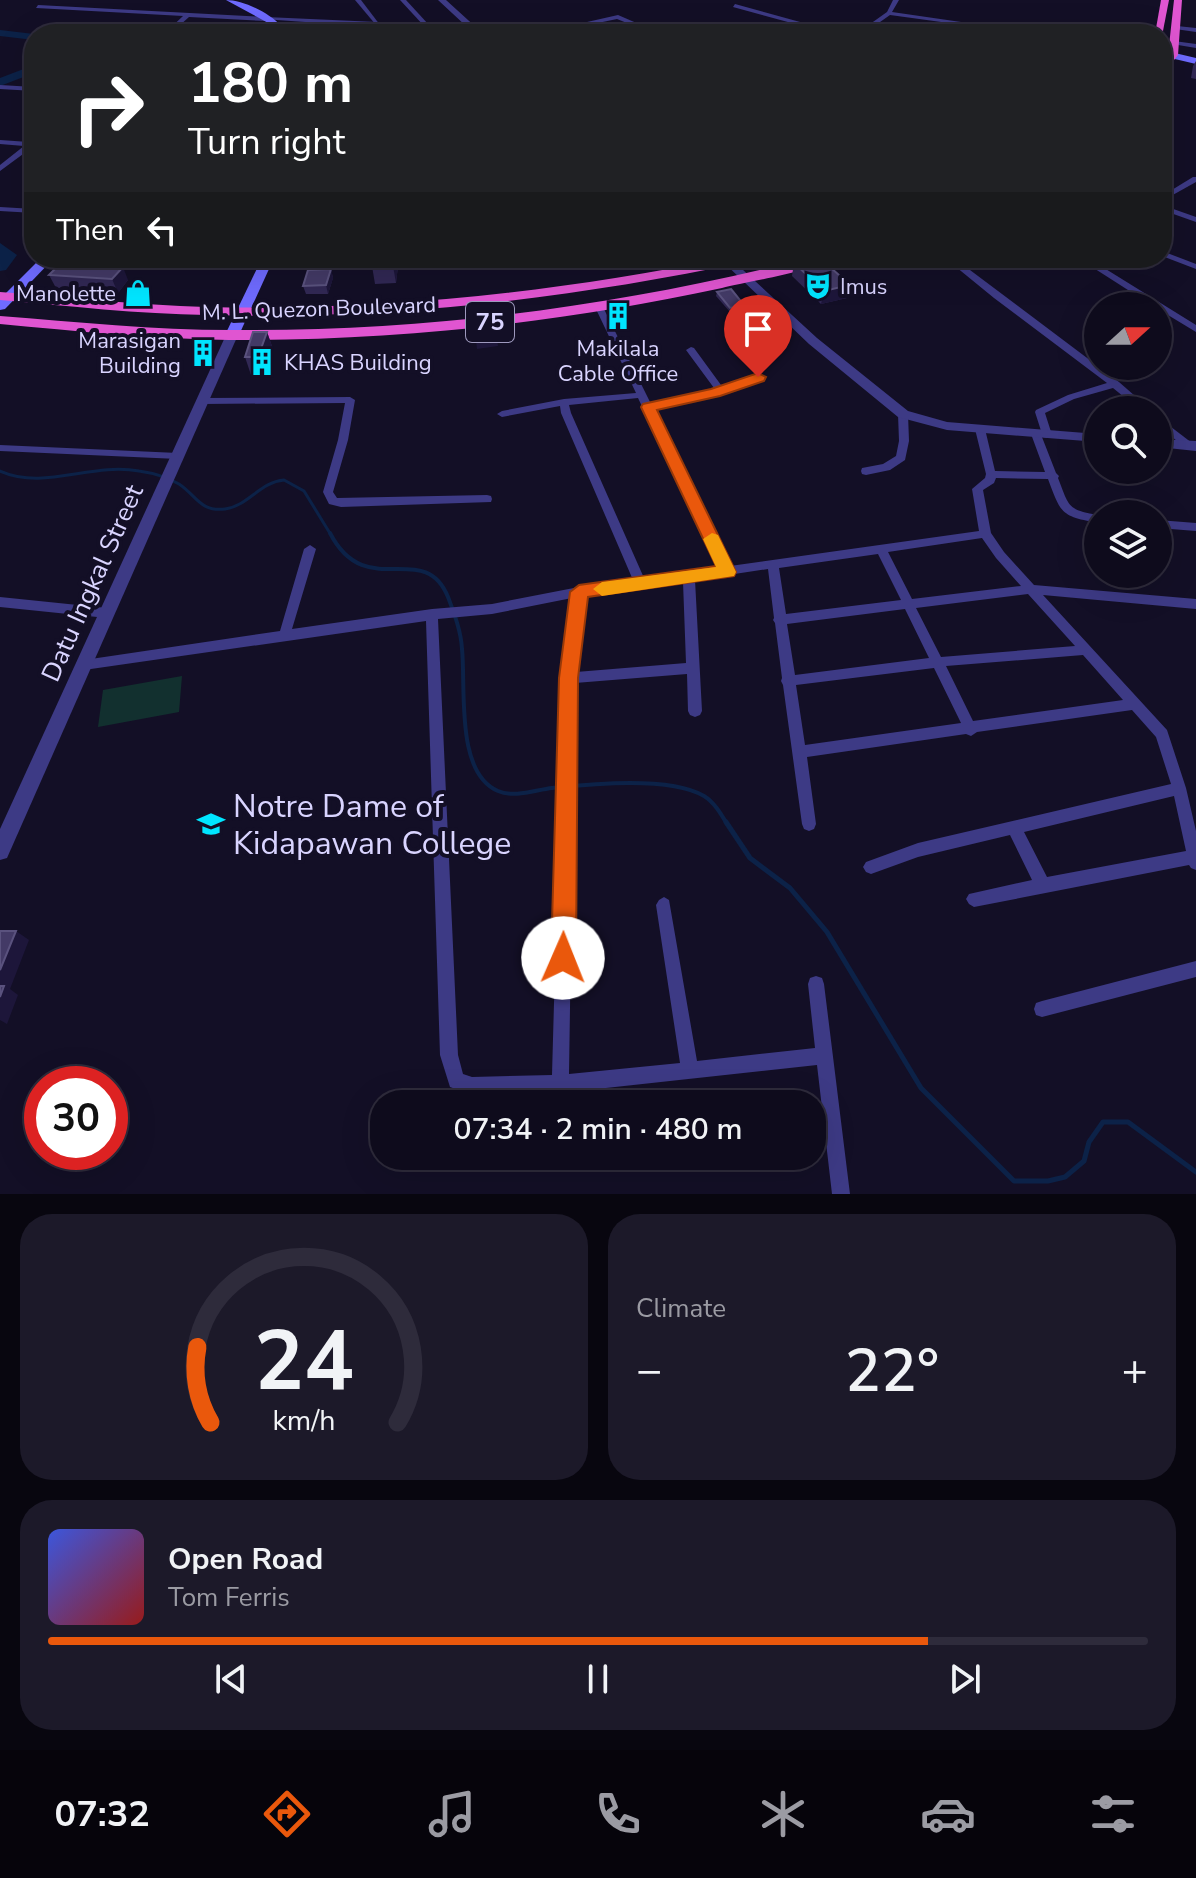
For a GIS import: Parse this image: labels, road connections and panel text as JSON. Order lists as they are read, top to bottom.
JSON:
{
  "streets": {
    "highway": ["M. L. Quezon Boulevard", "75"],
    "street": ["Datu Ingkal Street"]
  },
  "crossings": [
    ["M. L. Quezon Boulevard", "Datu Ingkal Street"]
  ],
  "places": {
    "theatre": ["Imus"],
    "shop": ["Manolette"],
    "building": ["Makilala Cable Office", "Marasigan Building", "KHAS Building"],
    "school or university": ["Notre Dame of Kidapawan College"]
  },
  "north": "right",
  "page": {
    "turn": ["180 m", "Turn right"],
    "then": "Then",
    "limit": "30",
    "trip": "07:34 · 2 min · 480 m",
    "tile": "Climate",
    "heat": ["−", "22°", "+"],
    "song": ["Open Road", "Tom Ferris"],
    "tabs": "07:32",
    "gauge": ["24", "km/h"]
  }
}
